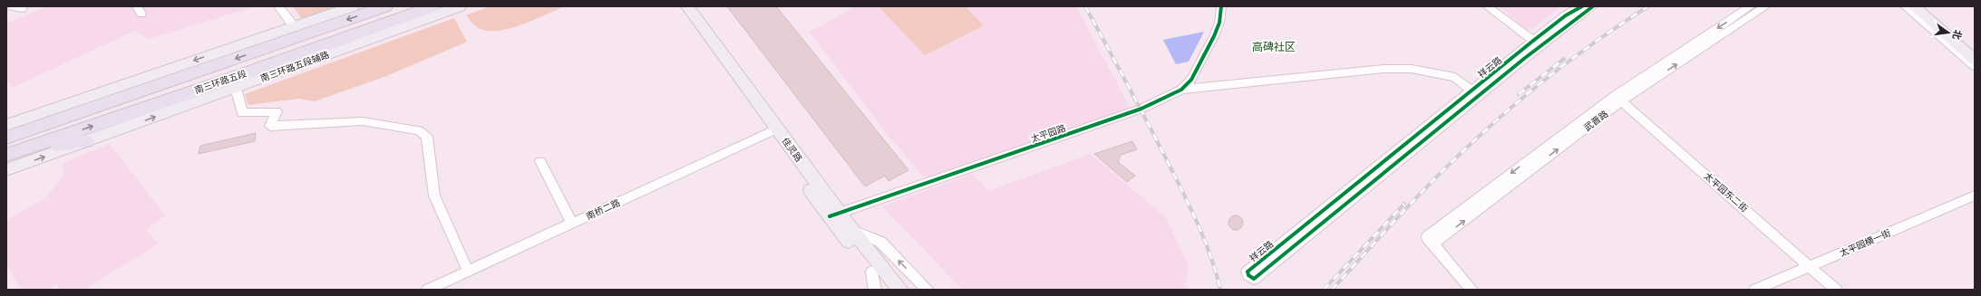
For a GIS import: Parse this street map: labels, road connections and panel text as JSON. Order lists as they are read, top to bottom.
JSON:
{
  "streets": {
    "highway": ["南三环路五段"],
    "main road": ["南三环路五段辅路", "佳灵路"],
    "street": [
      "祥云路",
      "武晋路",
      "太平园路",
      "太平园东二街",
      "南桥二路",
      "太平园横一街"
    ]
  },
  "crossings": [
    ["武晋路", "太平园东二街"],
    ["太平园路", "佳灵路"],
    ["佳灵路", "南桥二路"],
    ["太平园东二街", "太平园横一街"]
  ],
  "districts": ["高碑社区"],
  "north": "right"
}
